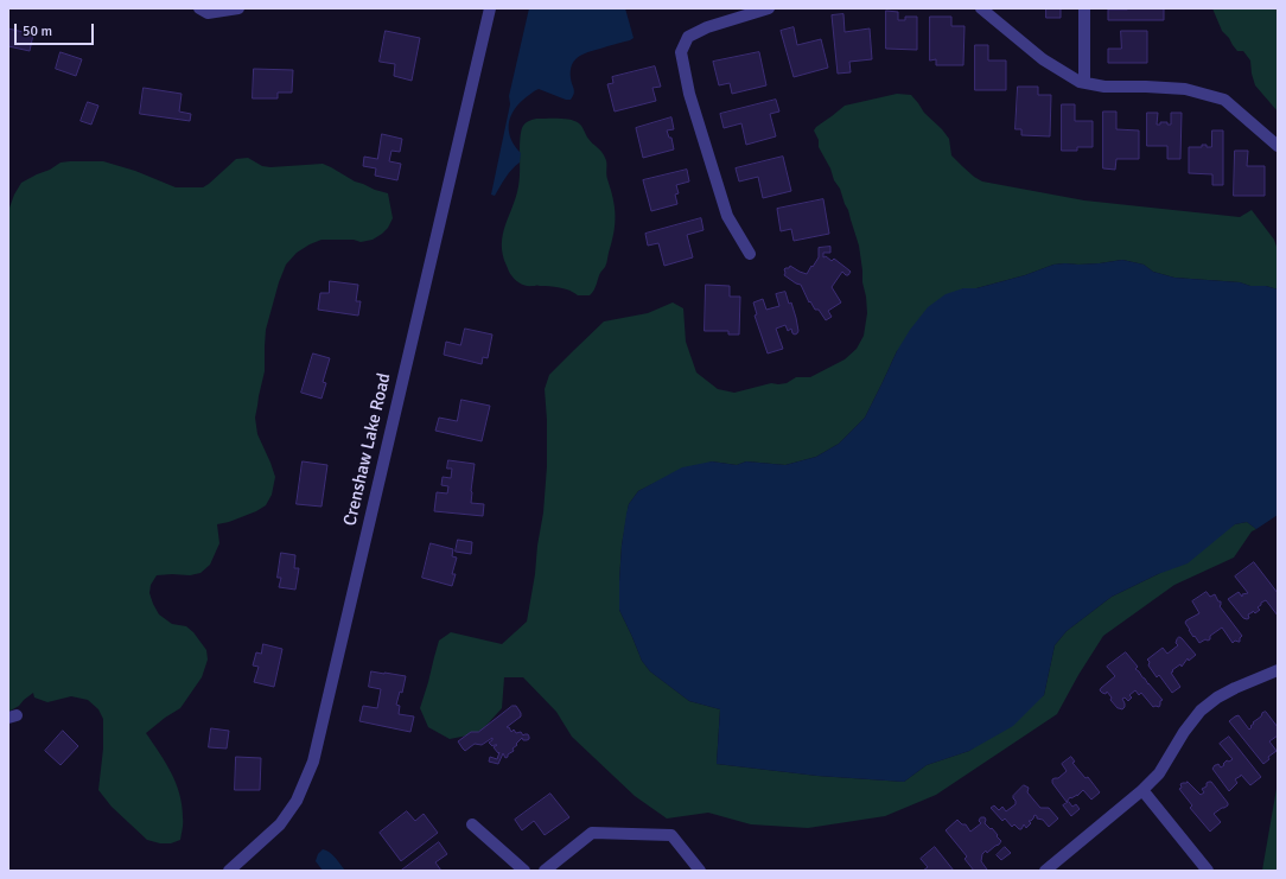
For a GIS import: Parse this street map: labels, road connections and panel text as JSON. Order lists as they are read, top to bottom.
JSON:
{
  "streets": {
    "street": ["Crenshaw Lake Road"]
  },
  "scale_bar": "50 m"
}
